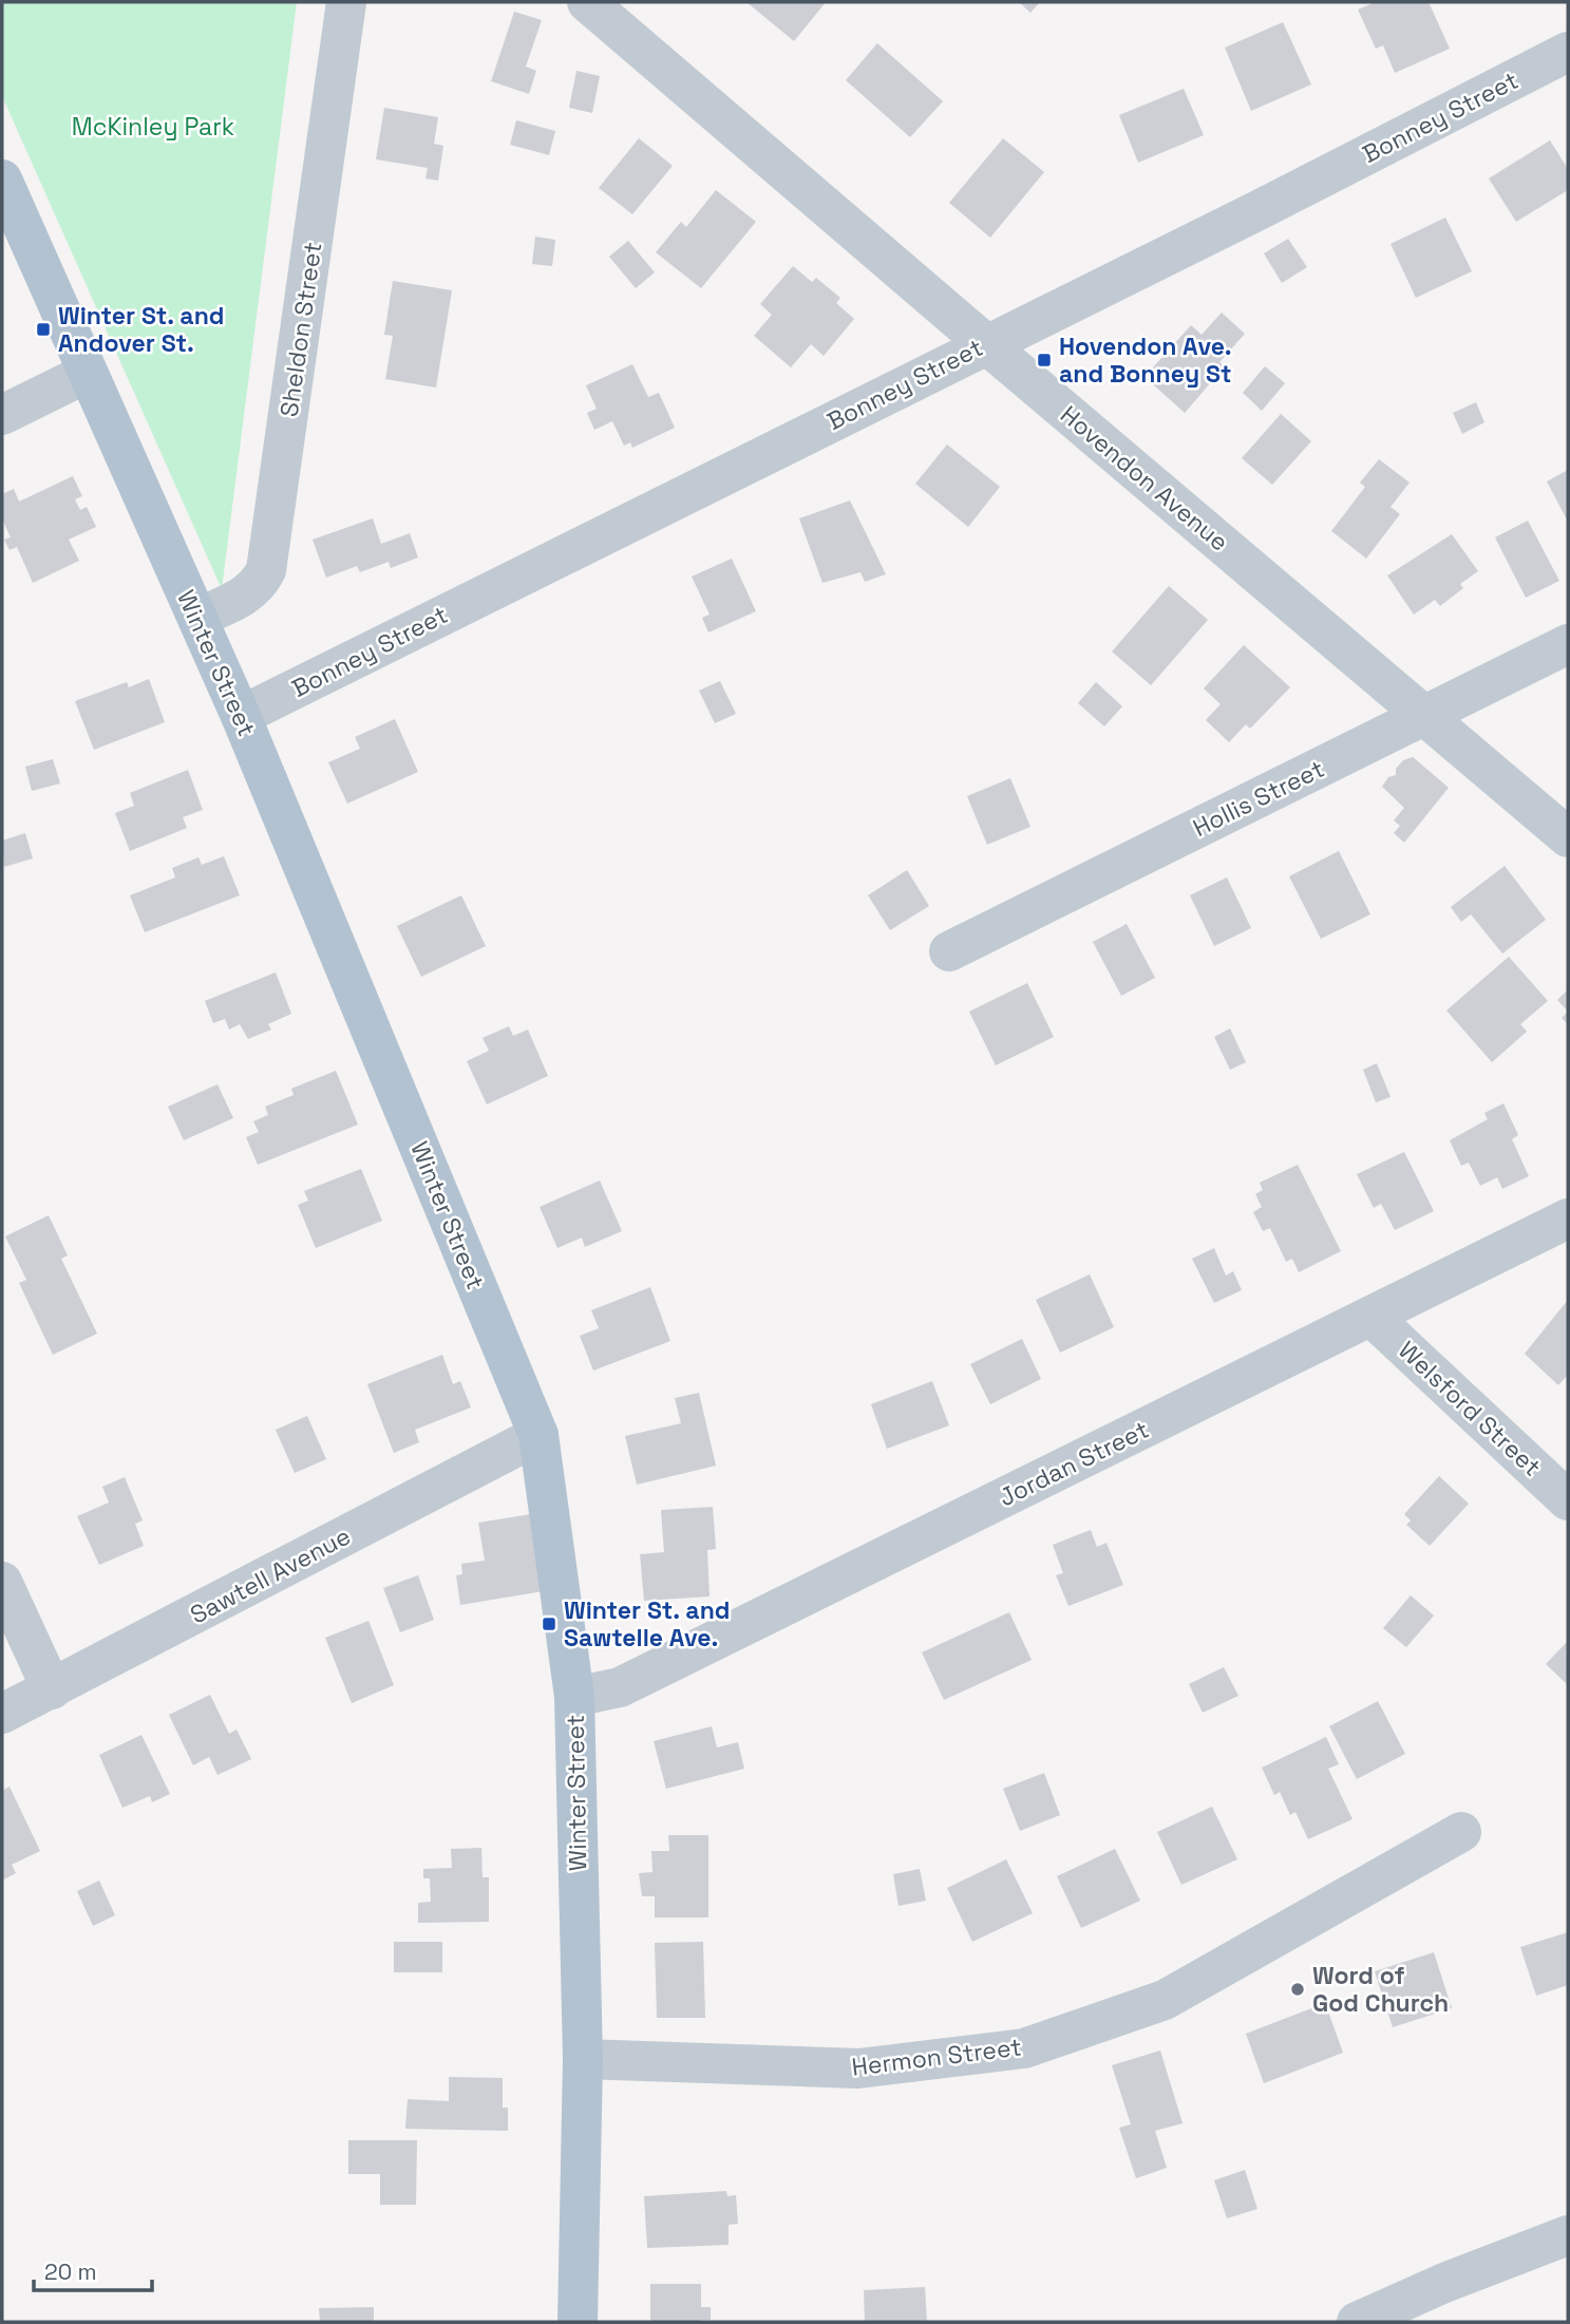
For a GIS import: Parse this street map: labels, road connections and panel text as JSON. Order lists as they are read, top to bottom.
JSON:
{
  "streets": {
    "main road": ["Winter Street"],
    "street": [
      "Bonney Street",
      "Sheldon Street",
      "Hovendon Avenue",
      "Hollis Street",
      "Welsford Street",
      "Jordan Street",
      "Sawtell Avenue",
      "Hermon Street"
    ]
  },
  "crossings": [
    ["Bonney Street", "Hovendon Avenue"],
    ["Bonney Street", "Winter Street"],
    ["Sheldon Street", "Winter Street"],
    ["Hovendon Avenue", "Hollis Street"],
    ["Winter Street", "Jordan Street"],
    ["Winter Street", "Sawtell Avenue"],
    ["Winter Street", "Hermon Street"],
    ["Welsford Street", "Jordan Street"]
  ],
  "parks": ["McKinley Park"],
  "places": {
    "transit": ["Winter St. and Andover St.", "Hovendon Ave. and Bonney St", "Winter St. and Sawtelle Ave."],
    "other": ["Word of God Church"]
  },
  "scale_bar": "20 m"
}
